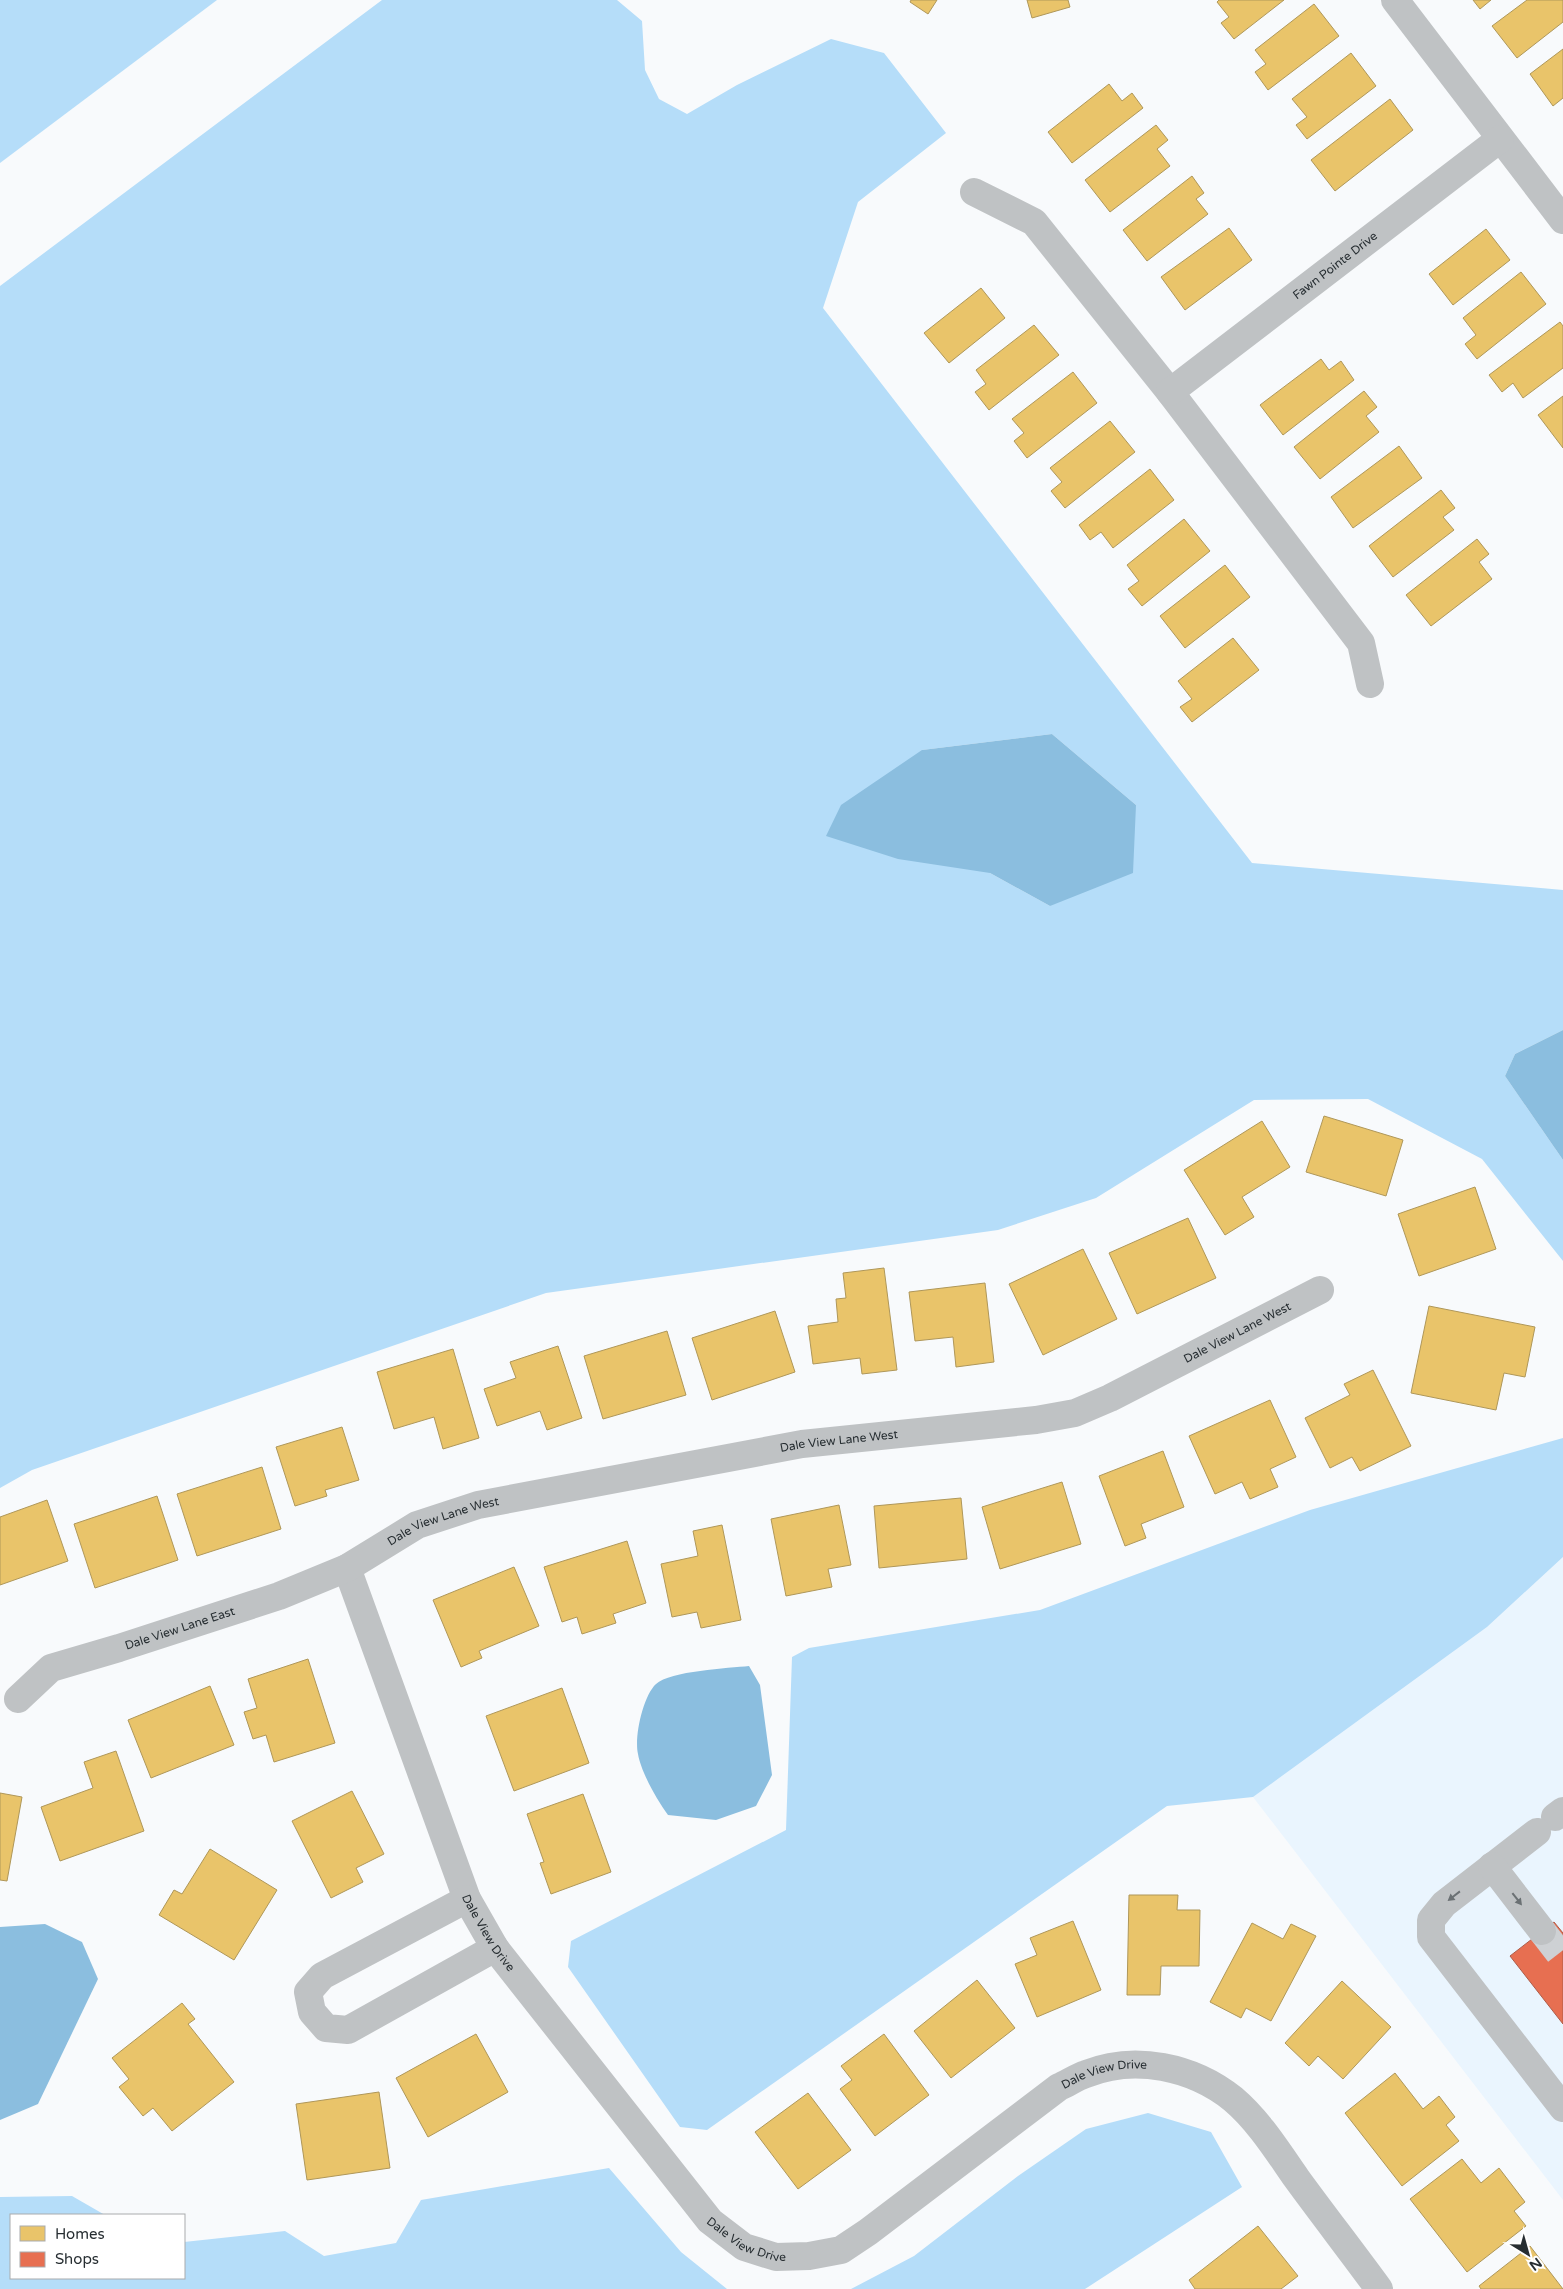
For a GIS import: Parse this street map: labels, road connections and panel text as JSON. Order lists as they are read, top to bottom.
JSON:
{
  "streets": {
    "street": [
      "Fawn Pointe Drive",
      "Dale View Lane West",
      "Dale View Lane East",
      "Dale View Drive"
    ]
  },
  "crossings": [
    ["Dale View Lane West", "Dale View Lane East"],
    ["Dale View Lane West", "Dale View Drive"],
    ["Dale View Lane East", "Dale View Drive"]
  ],
  "legend": ["Homes", "Shops"],
  "north": "bottom right"
}
